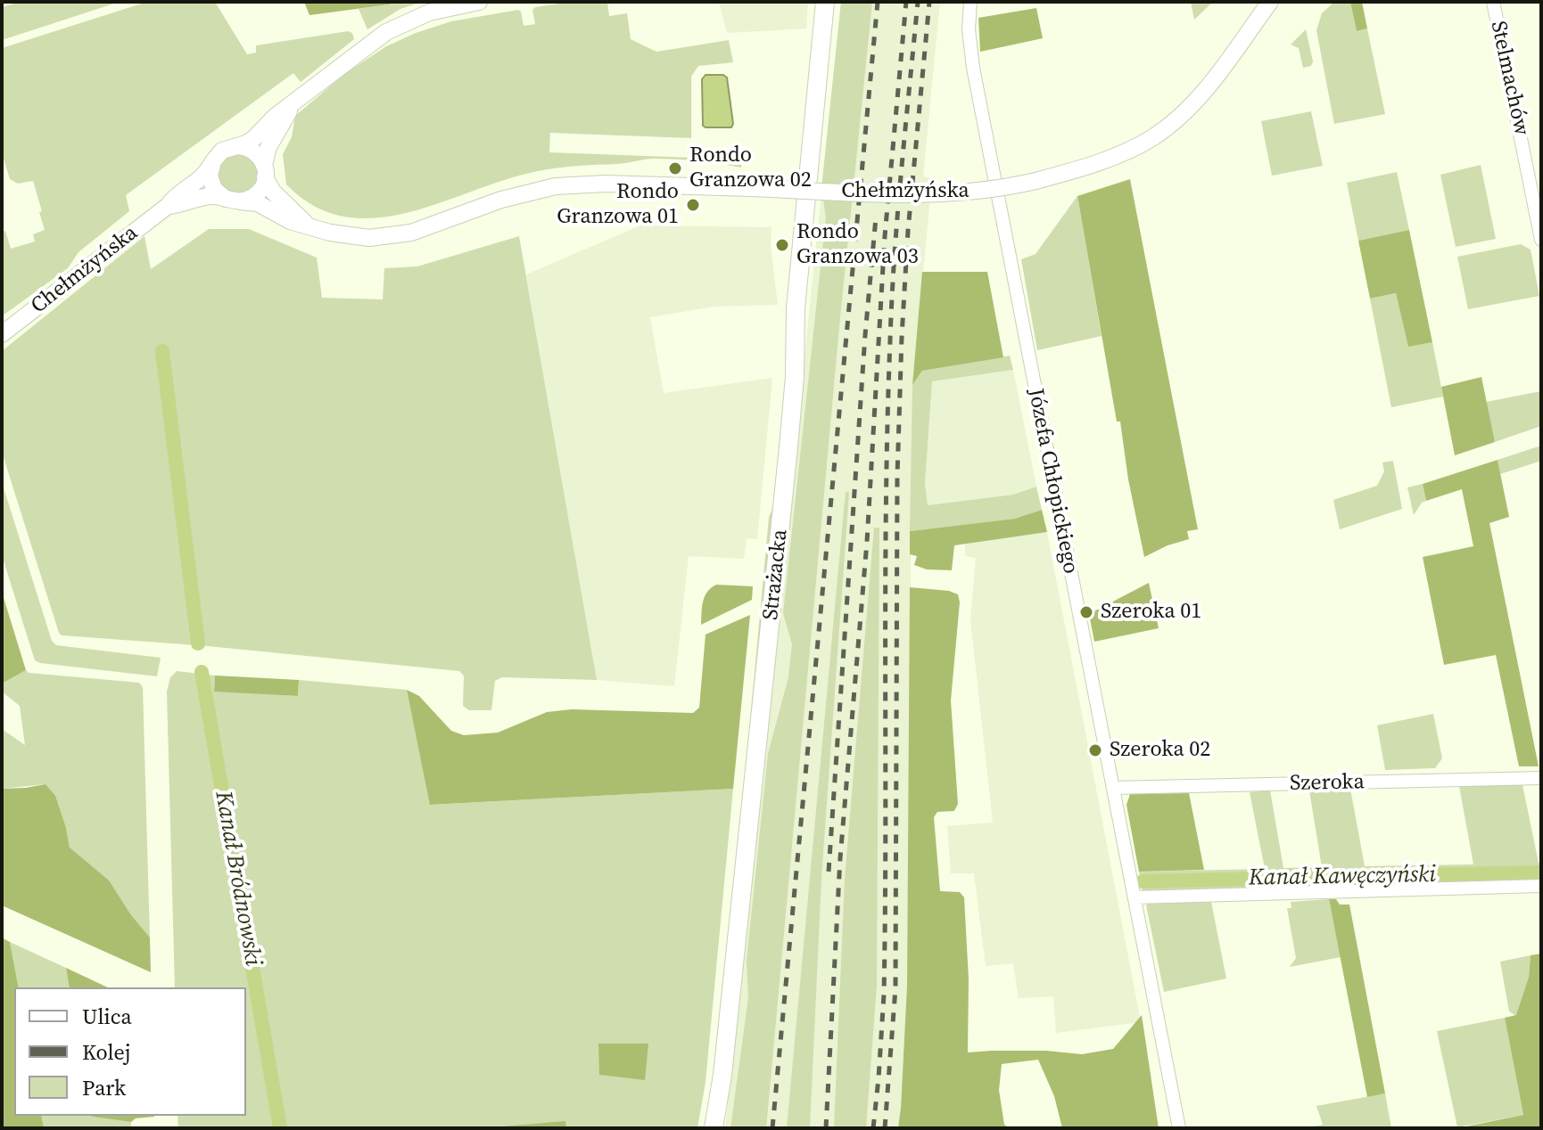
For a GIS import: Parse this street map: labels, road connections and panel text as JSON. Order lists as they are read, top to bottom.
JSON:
{
  "streets": {
    "main road": ["Strażacka"],
    "street": [
      "Stelmachów",
      "Chełmżyńska",
      "Józefa Chłopickiego",
      "Szeroka"
    ]
  },
  "crossings": [
    ["Józefa Chłopickiego", "Szeroka"]
  ],
  "water": ["Kanał Kawęczyński", "Kanał Bródnowski"],
  "places": [
    "Rondo Granzowa 02",
    "Rondo Granzowa 01",
    "Rondo Granzowa 03",
    "Szeroka 01",
    "Szeroka 02"
  ],
  "legend": ["Ulica", "Kolej", "Park"]
}
